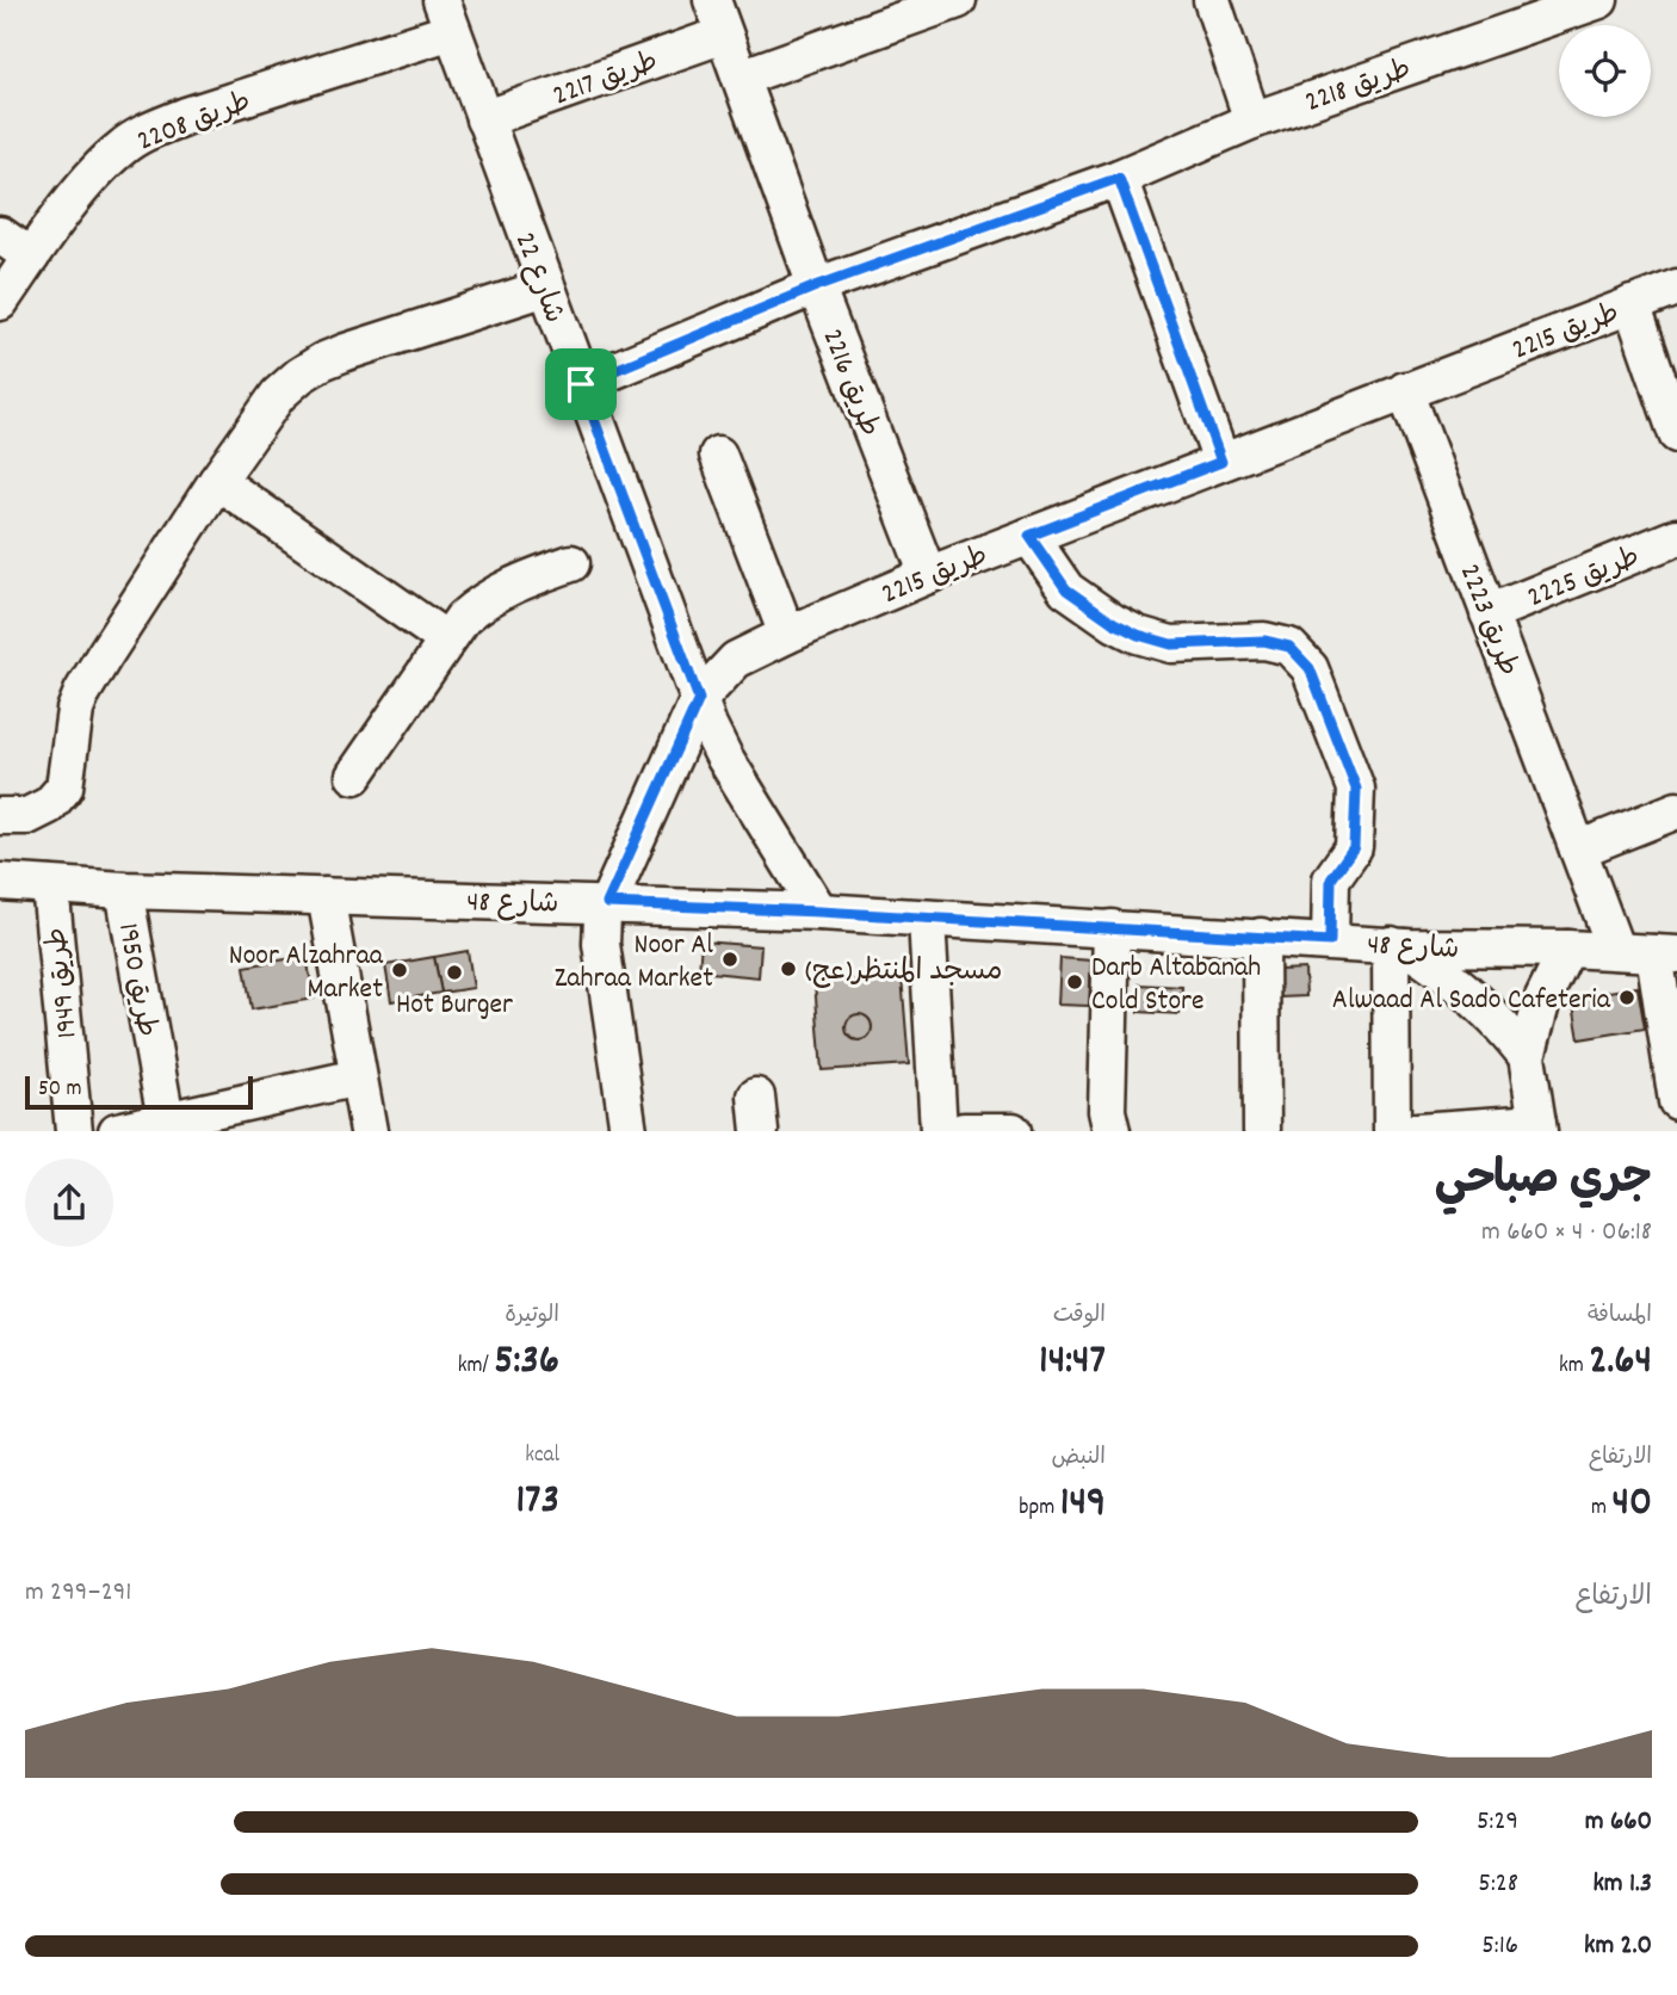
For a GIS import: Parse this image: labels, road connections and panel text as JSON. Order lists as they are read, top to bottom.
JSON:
{
  "streets": {
    "street": [
      "طريق 2217",
      "طريق 2218",
      "طريق 2208",
      "شارع 22",
      "طريق 2215",
      "طريق 2216",
      "طريق 2225",
      "طريق 2223",
      "شارع 48",
      "طريق 1950",
      "طريق 1949"
    ]
  },
  "crossings": [
    ["طريق 2217", "شارع 22"],
    ["طريق 2217", "طريق 2216"],
    ["طريق 2218", "شارع 22"],
    ["طريق 2218", "طريق 2216"],
    ["طريق 2208", "شارع 22"],
    ["شارع 22", "طريق 2215"],
    ["شارع 22", "شارع 48"],
    ["طريق 2215", "طريق 2216"],
    ["طريق 2215", "طريق 2223"],
    ["طريق 2215", "شارع 48"],
    ["طريق 2225", "طريق 2223"],
    ["طريق 2223", "شارع 48"],
    ["شارع 48", "طريق 1950"],
    ["شارع 48", "طريق 1949"]
  ],
  "places": [
    "Noor Al Zahraa Market",
    "مسجد المنتظر(عج)",
    "Noor Alzahraa Market",
    "Hot Burger",
    "Darb Altabanah Cold Store",
    "Alwaad Al Sado Cafeteria"
  ],
  "scale_bar": "50 m",
  "page": {
    "scale": "50 m",
    "heading": ["جري صباحي", "06:18 · 4 × 660 m"],
    "stats": [
      ["المسافة", "2.64 km"],
      ["الوقت", "14:47"],
      ["الوتيرة", "5:36 /km"],
      ["الارتفاع", "40 m"],
      ["النبض", "149 bpm"],
      ["kcal", "173"]
    ],
    "chart": ["الارتفاع", "291–299 m"],
    "list": [
      {
        "name": "660 m",
        "note": "5:29"
      },
      {
        "name": "1.3 km",
        "note": "5:28"
      },
      {
        "name": "2.0 km",
        "note": "5:16"
      }
    ]
  }
}
